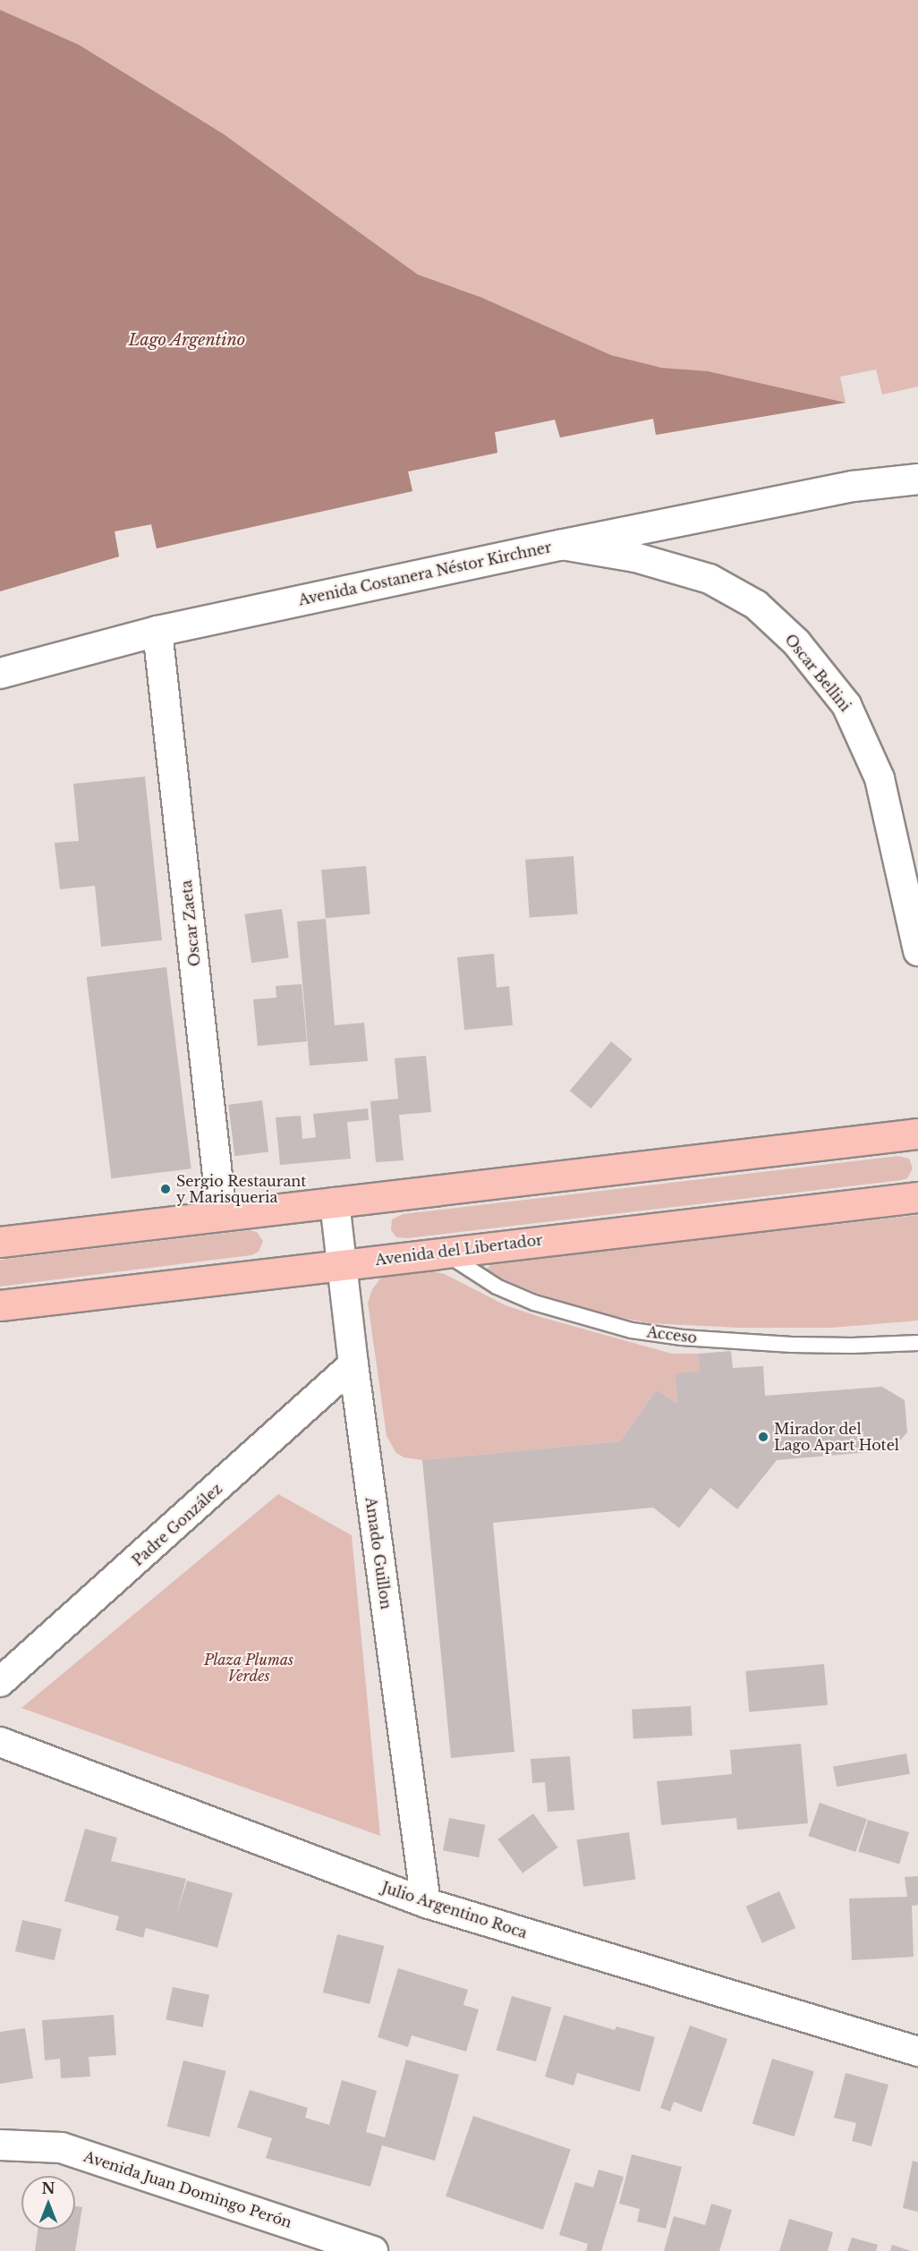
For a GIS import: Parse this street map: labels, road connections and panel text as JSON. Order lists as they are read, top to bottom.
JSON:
{
  "streets": {
    "main road": ["Avenida del Libertador"],
    "street": [
      "Avenida Costanera Néstor Kirchner",
      "Oscar Bellini",
      "Oscar Zaeta",
      "Padre González",
      "Amado Guillon",
      "Julio Argentino Roca",
      "Avenida Juan Domingo Perón"
    ],
    "lane": ["Acceso"]
  },
  "crossings": [
    ["Avenida Costanera Néstor Kirchner", "Oscar Bellini"],
    ["Avenida Costanera Néstor Kirchner", "Oscar Zaeta"],
    ["Avenida del Libertador", "Acceso"],
    ["Avenida del Libertador", "Amado Guillon"],
    ["Padre González", "Amado Guillon"],
    ["Amado Guillon", "Julio Argentino Roca"]
  ],
  "water": ["Lago Argentino"],
  "parks": ["Plaza Plumas Verdes"],
  "places": ["Sergio Restaurant y Marisqueria", "Mirador del Lago Apart Hotel"],
  "north": "top"
}
